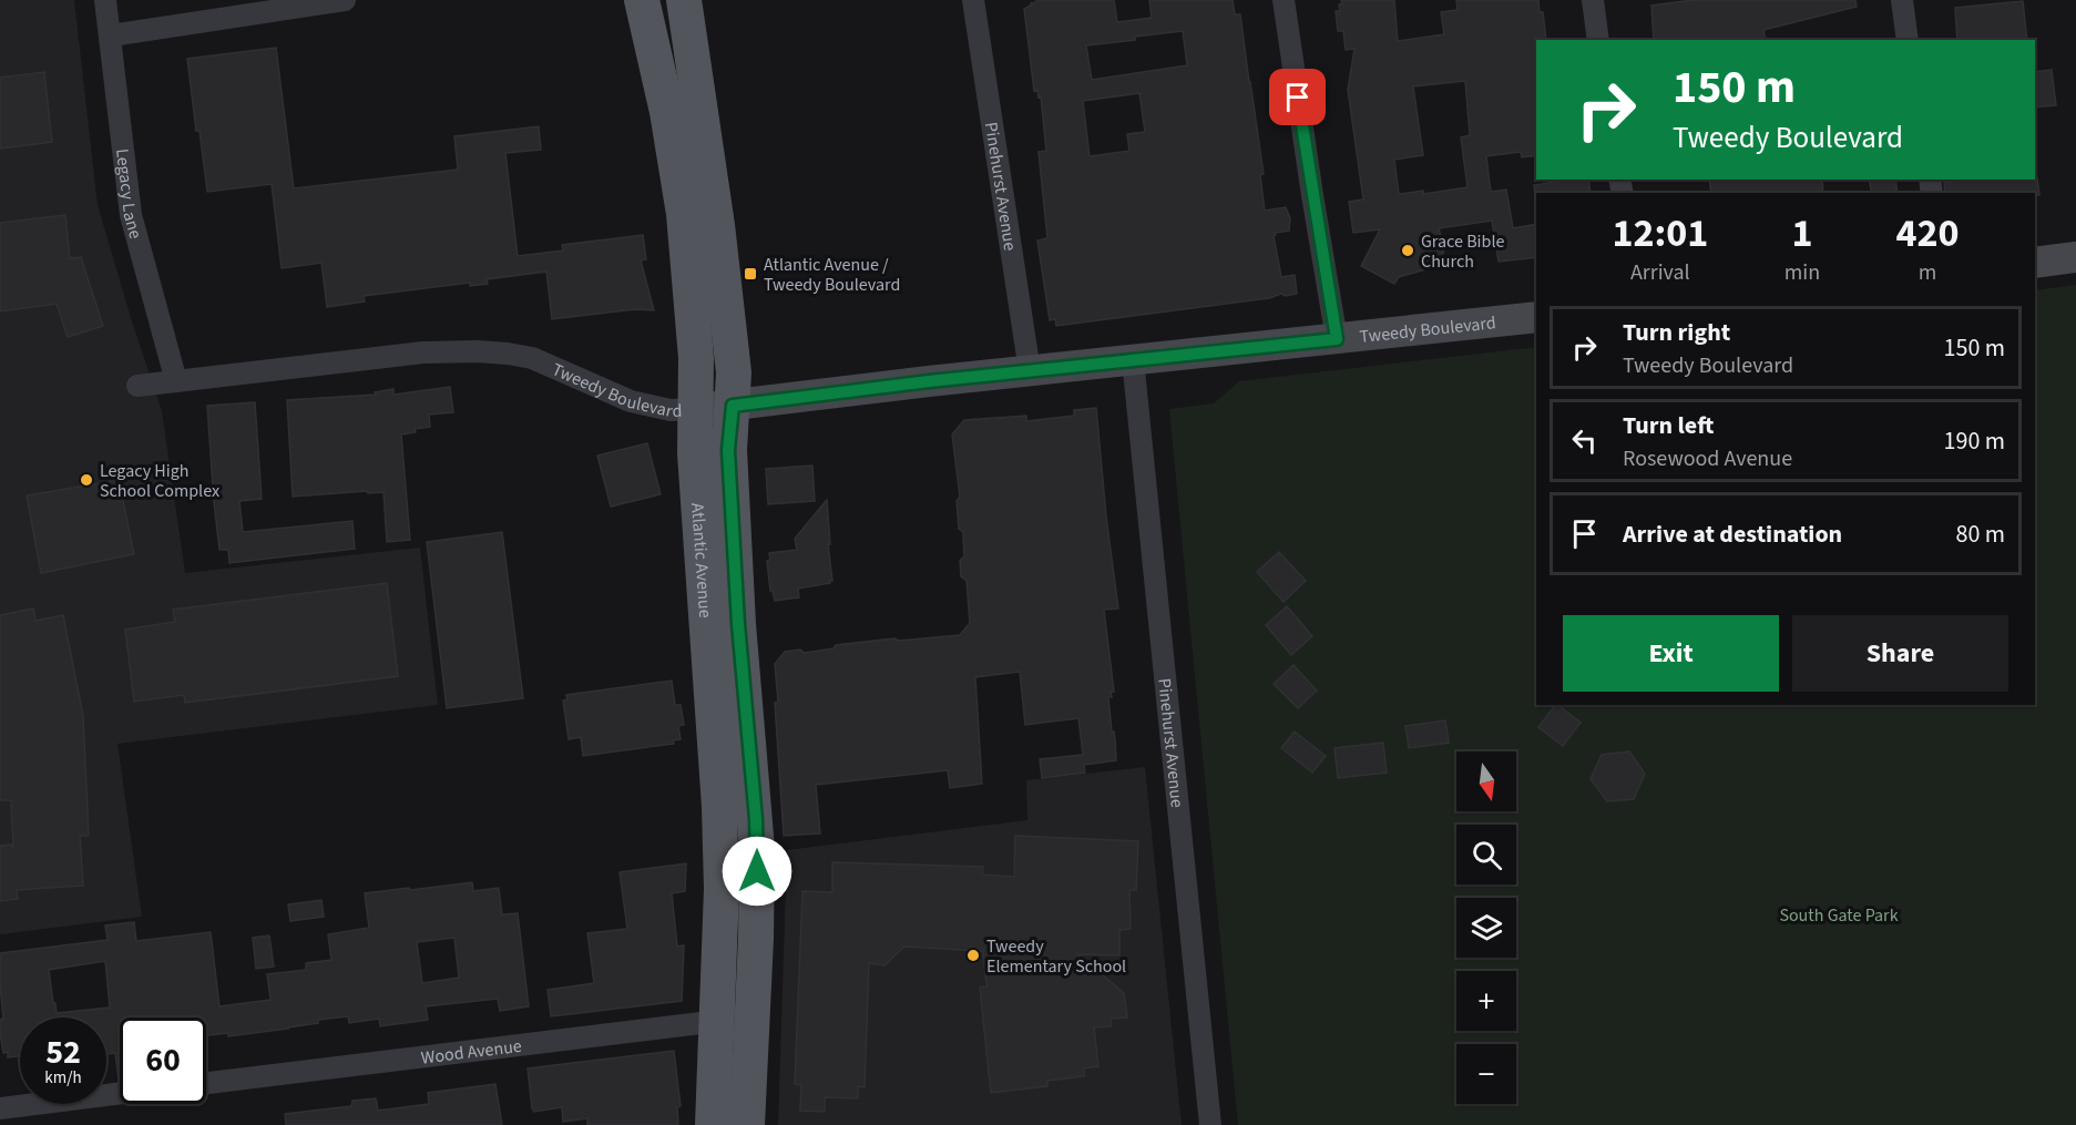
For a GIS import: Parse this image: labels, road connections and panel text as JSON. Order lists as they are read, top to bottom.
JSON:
{
  "streets": {
    "main road": ["Tweedy Boulevard", "Atlantic Avenue"],
    "street": ["Pinehurst Avenue", "Legacy Lane", "Wood Avenue"]
  },
  "crossings": [
    ["Pinehurst Avenue", "Tweedy Boulevard"],
    ["Legacy Lane", "Tweedy Boulevard"],
    ["Tweedy Boulevard", "Atlantic Avenue"],
    ["Atlantic Avenue", "Wood Avenue"]
  ],
  "parks": ["South Gate Park"],
  "places": {
    "other": ["Grace Bible Church", "Legacy High School Complex", "Tweedy Elementary School"],
    "transit": ["Atlantic Avenue / Tweedy Boulevard"]
  },
  "north": "bottom",
  "page": {
    "turn": ["150 m", "Tweedy Boulevard"],
    "eta": [
      "12:01",
      "Arrival",
      "1",
      "min",
      "420",
      "m"
    ],
    "list": [
      {
        "name": "Turn right",
        "note": "Tweedy Boulevard",
        "value": "150 m"
      },
      {
        "name": "Turn left",
        "note": "Rosewood Avenue",
        "value": "190 m"
      },
      {
        "name": "Arrive at destination",
        "value": "80 m"
      }
    ],
    "buttons": ["Exit", "Share"],
    "map_buttons": ["+", "−"],
    "speed": "52 km/h",
    "limit": "60"
  }
}
